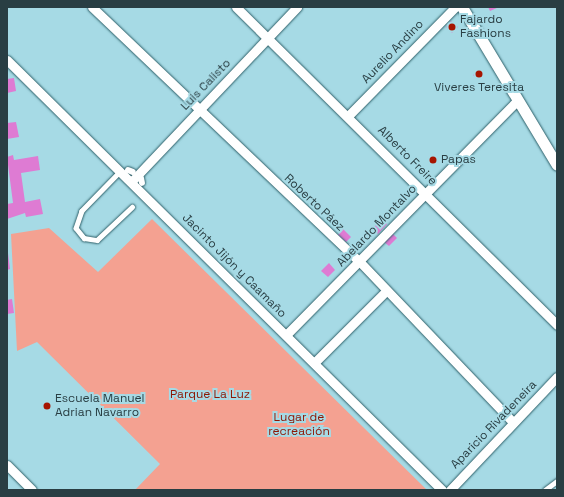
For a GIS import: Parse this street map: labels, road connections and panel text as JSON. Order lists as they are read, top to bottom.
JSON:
{
  "streets": {
    "street": [
      "Aurelio Andino",
      "Luis Calisto",
      "Alberto Freire",
      "Roberto Páez",
      "Abelardo Montalvo",
      "Jacinto Jijón y Caamaño",
      "Aparicio Rivadeneira"
    ]
  },
  "crossings": [
    ["Aurelio Andino", "Alberto Freire"],
    ["Luis Calisto", "Alberto Freire"],
    ["Luis Calisto", "Roberto Páez"],
    ["Luis Calisto", "Jacinto Jijón y Caamaño"],
    ["Alberto Freire", "Abelardo Montalvo"],
    ["Roberto Páez", "Abelardo Montalvo"],
    ["Roberto Páez", "Aparicio Rivadeneira"],
    ["Abelardo Montalvo", "Jacinto Jijón y Caamaño"]
  ],
  "parks": ["Parque La Luz", "Lugar de recreación"],
  "places": [
    "Fajardo Fashions",
    "Viveres Teresita",
    "Papas",
    "Escuela Manuel Adrian Navarro"
  ]
}
